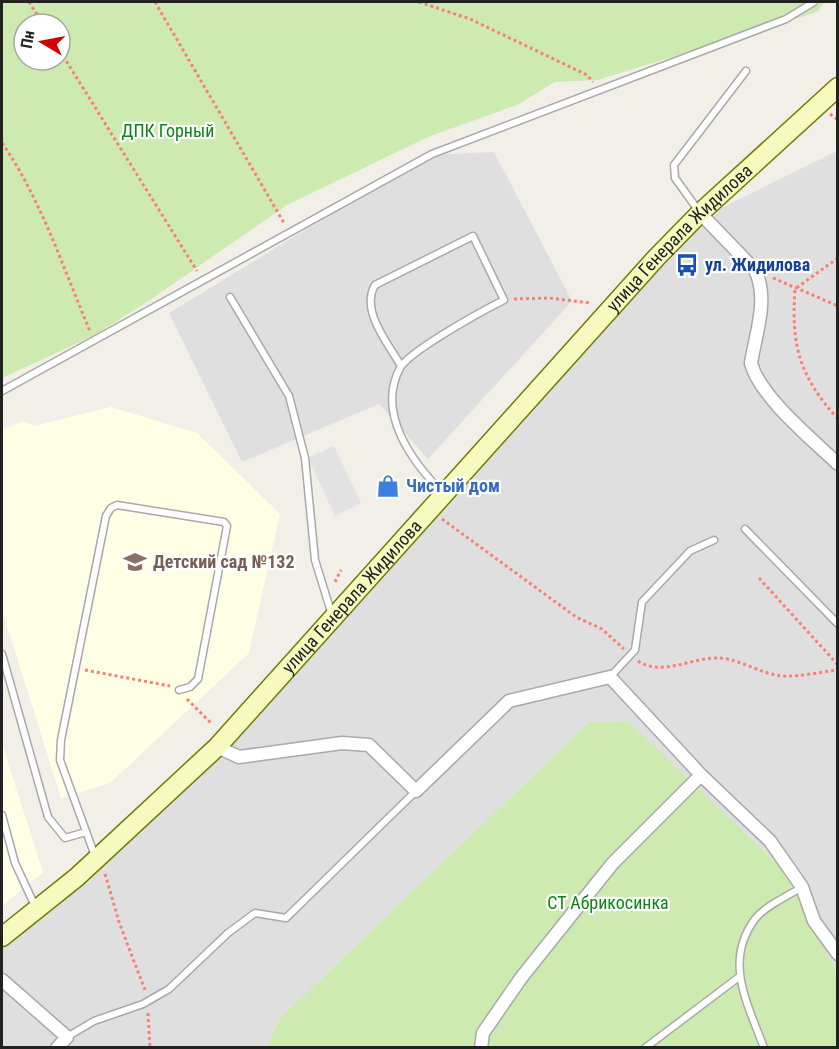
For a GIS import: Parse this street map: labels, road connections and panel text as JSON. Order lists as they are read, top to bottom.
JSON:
{
  "streets": {
    "main road": ["улица Генерала Жидилова"]
  },
  "parks": ["ДПК Горный", "СТ Абрикосинка"],
  "places": {
    "bus stop": ["ул. Жидилова"],
    "shop": ["Чистый дом"],
    "school or university": ["Детский сад №132"]
  },
  "north": "left"
}
